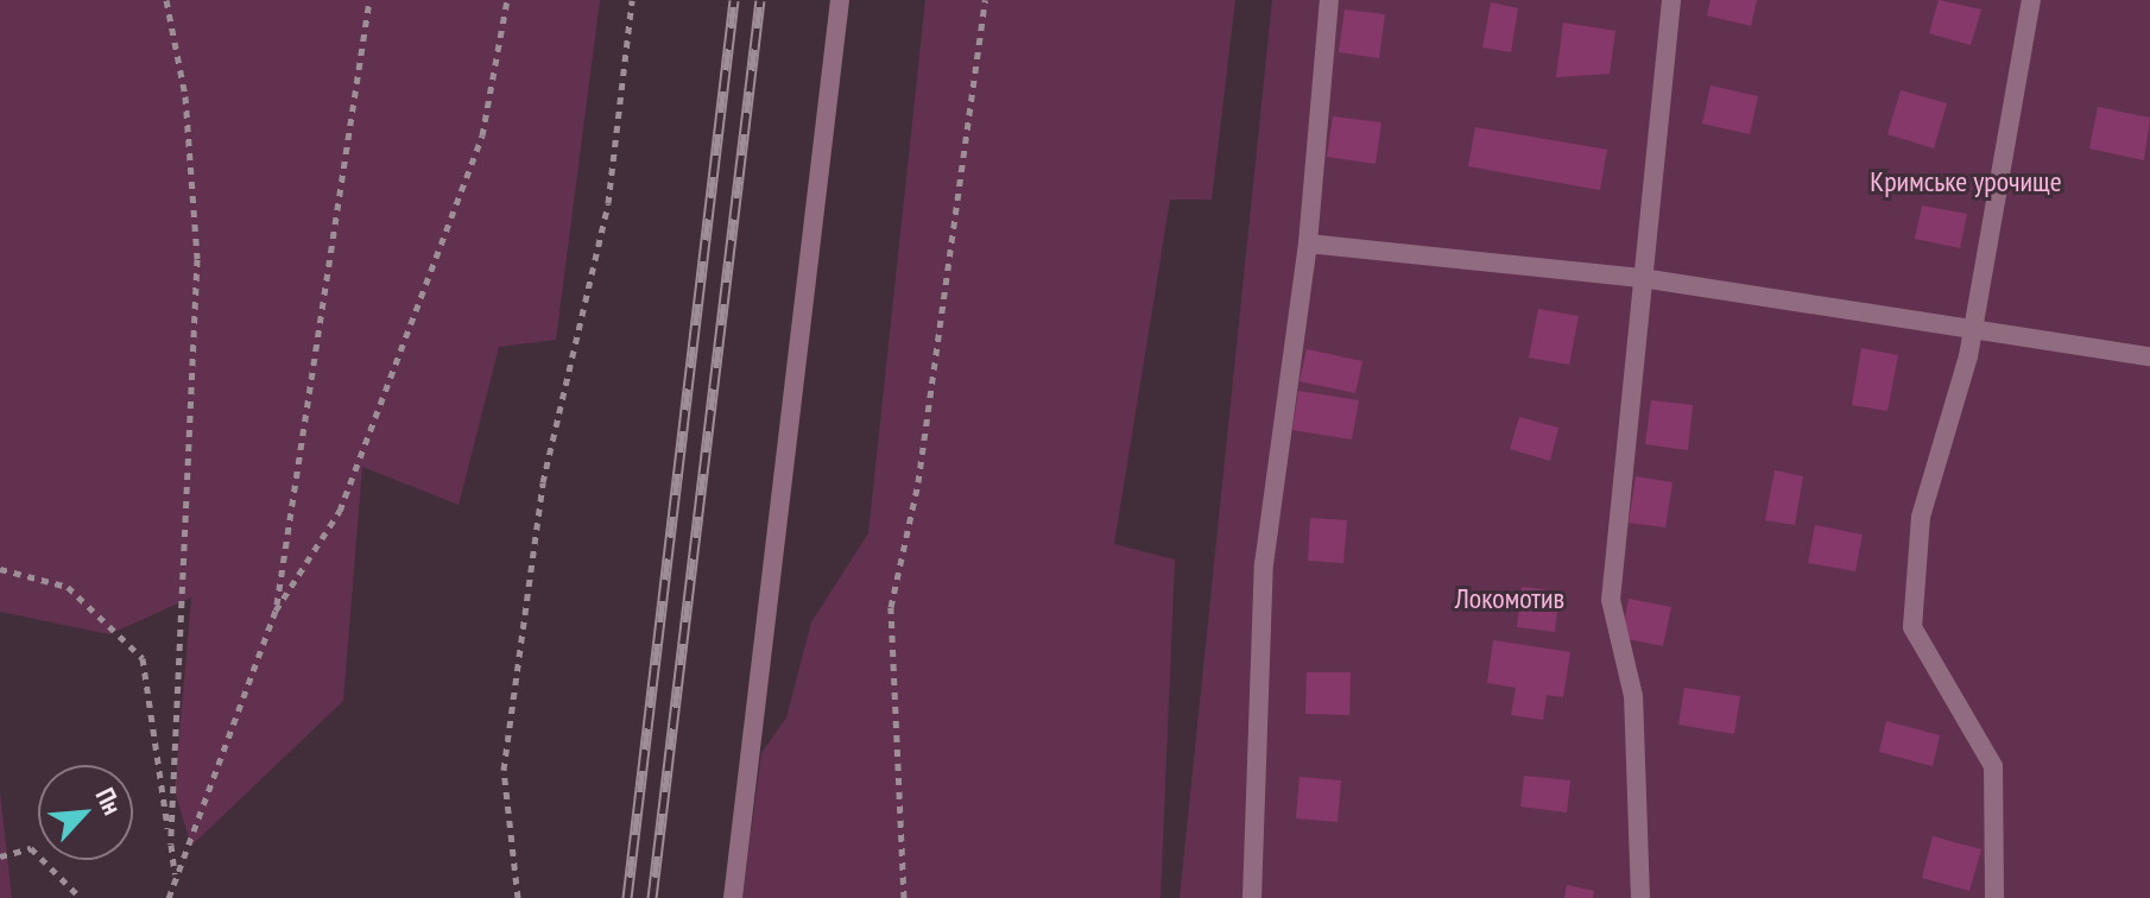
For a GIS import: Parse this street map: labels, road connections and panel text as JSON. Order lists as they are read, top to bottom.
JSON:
{
  "parks": ["Кримське урочище", "Локомотив"],
  "north": "top right"
}
